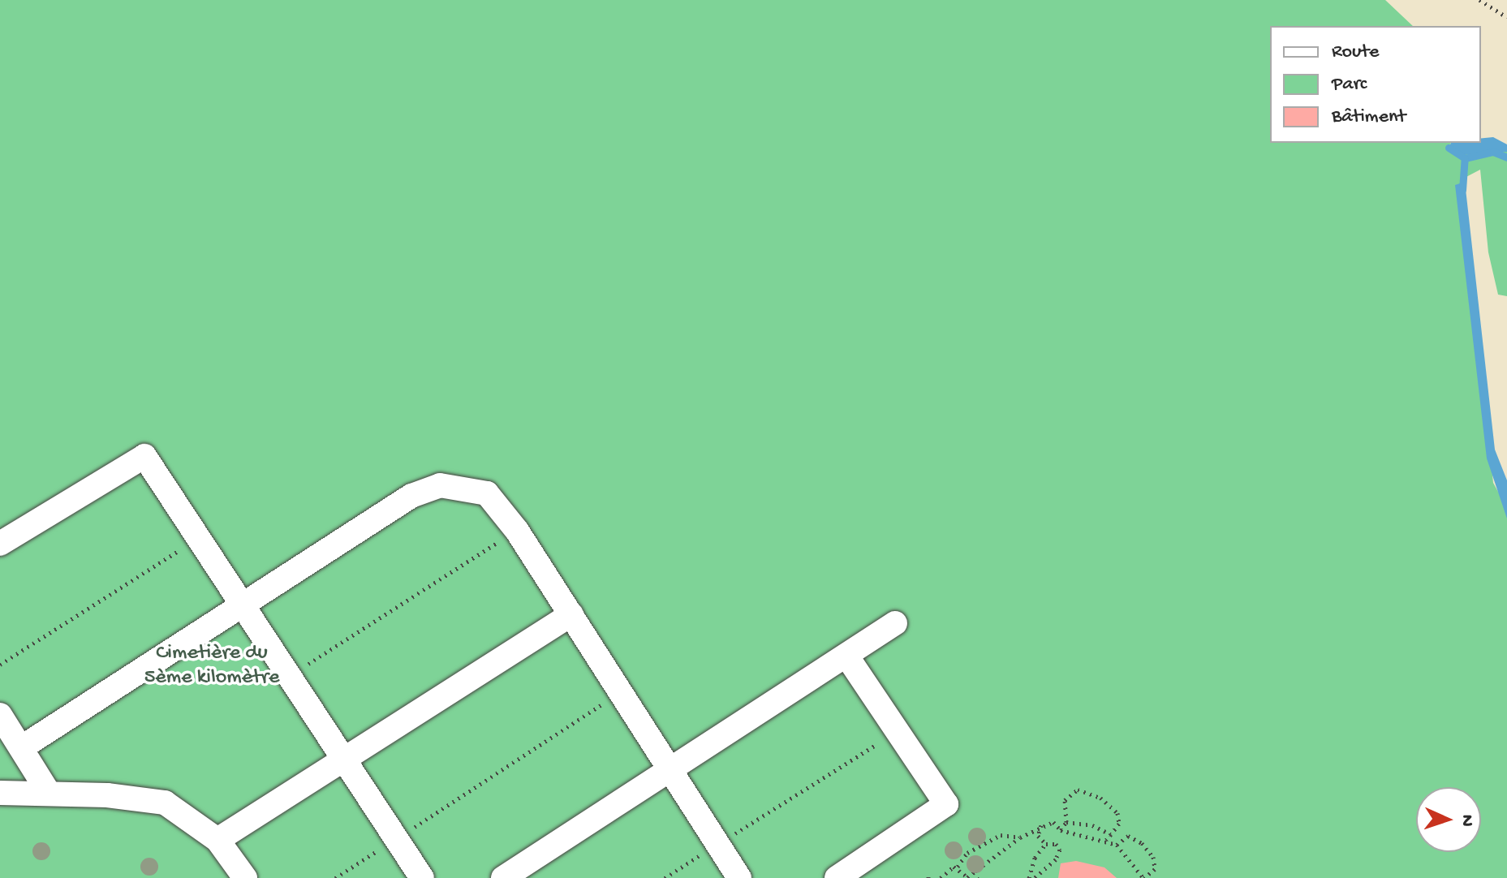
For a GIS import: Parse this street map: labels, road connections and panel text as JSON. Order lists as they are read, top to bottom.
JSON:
{
  "parks": ["Cimetière du 5ème kilomètre"],
  "legend": ["Route", "Parc", "Bâtiment"],
  "north": "right"
}
